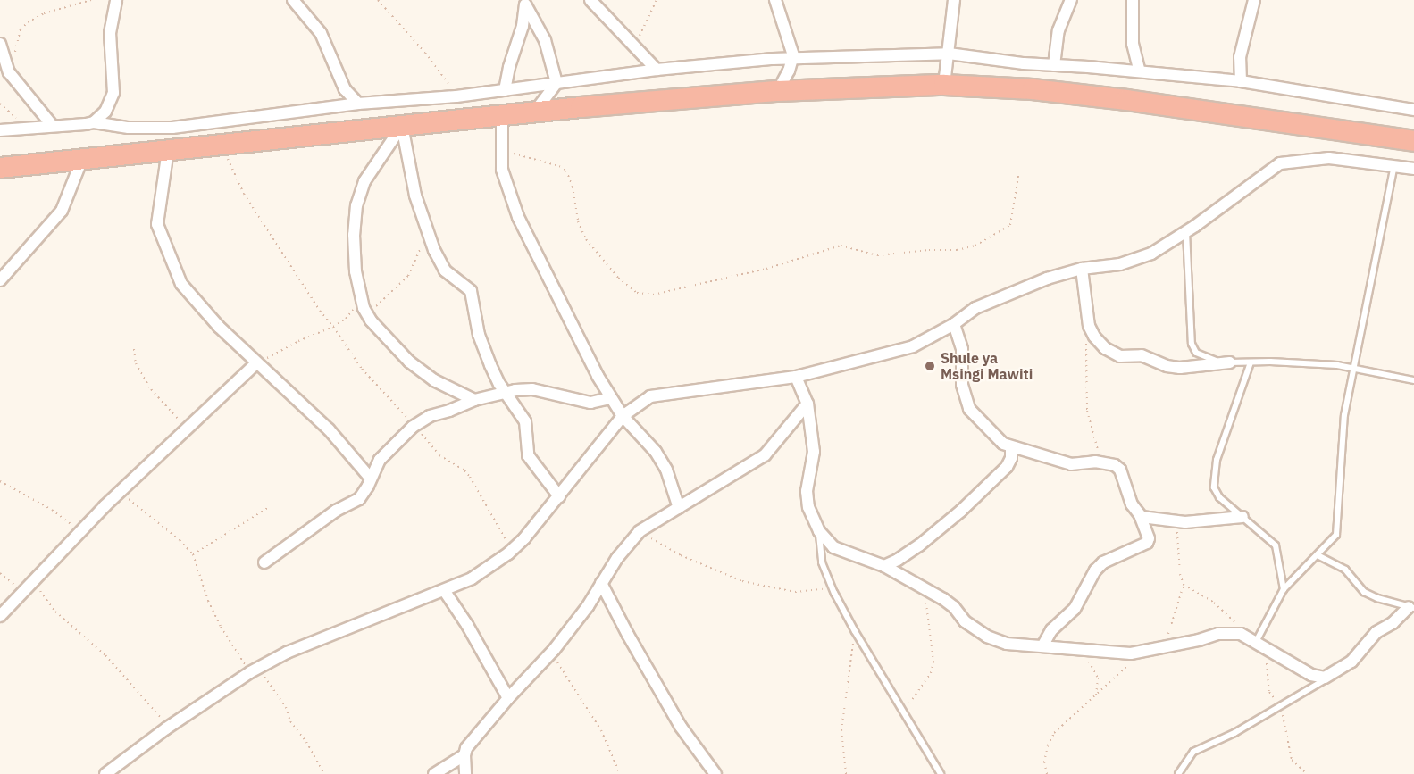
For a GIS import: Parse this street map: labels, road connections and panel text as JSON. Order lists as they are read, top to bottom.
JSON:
{
  "places": ["Shule ya Msingi Mawiti"]
}
